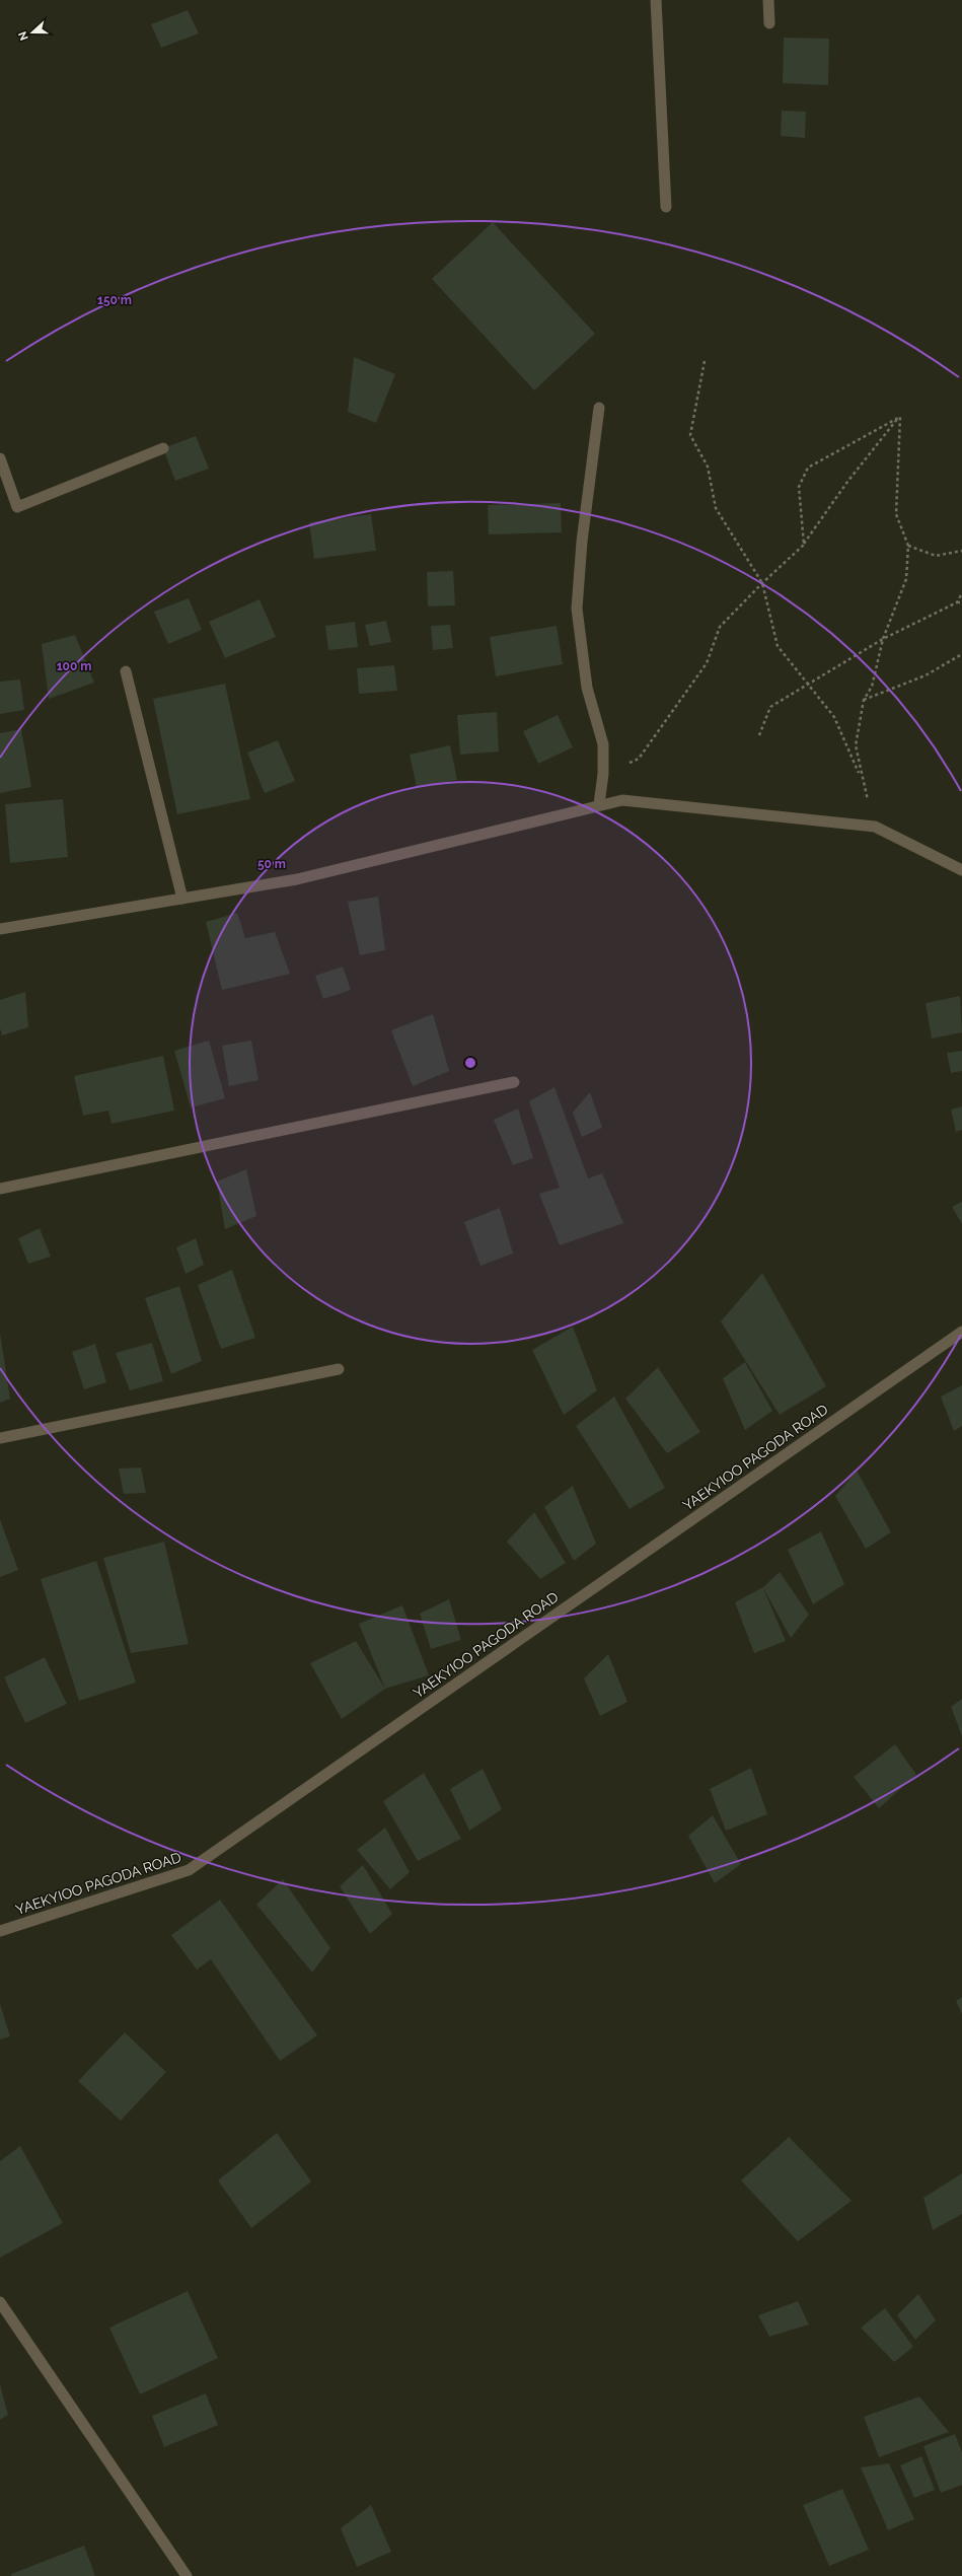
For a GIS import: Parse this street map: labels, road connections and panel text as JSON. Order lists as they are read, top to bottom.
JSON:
{
  "streets": {
    "street": ["YAEKYIOO PAGODA ROAD"]
  },
  "north": "left",
  "rings": ["150 m", "100 m", "50 m"]
}
